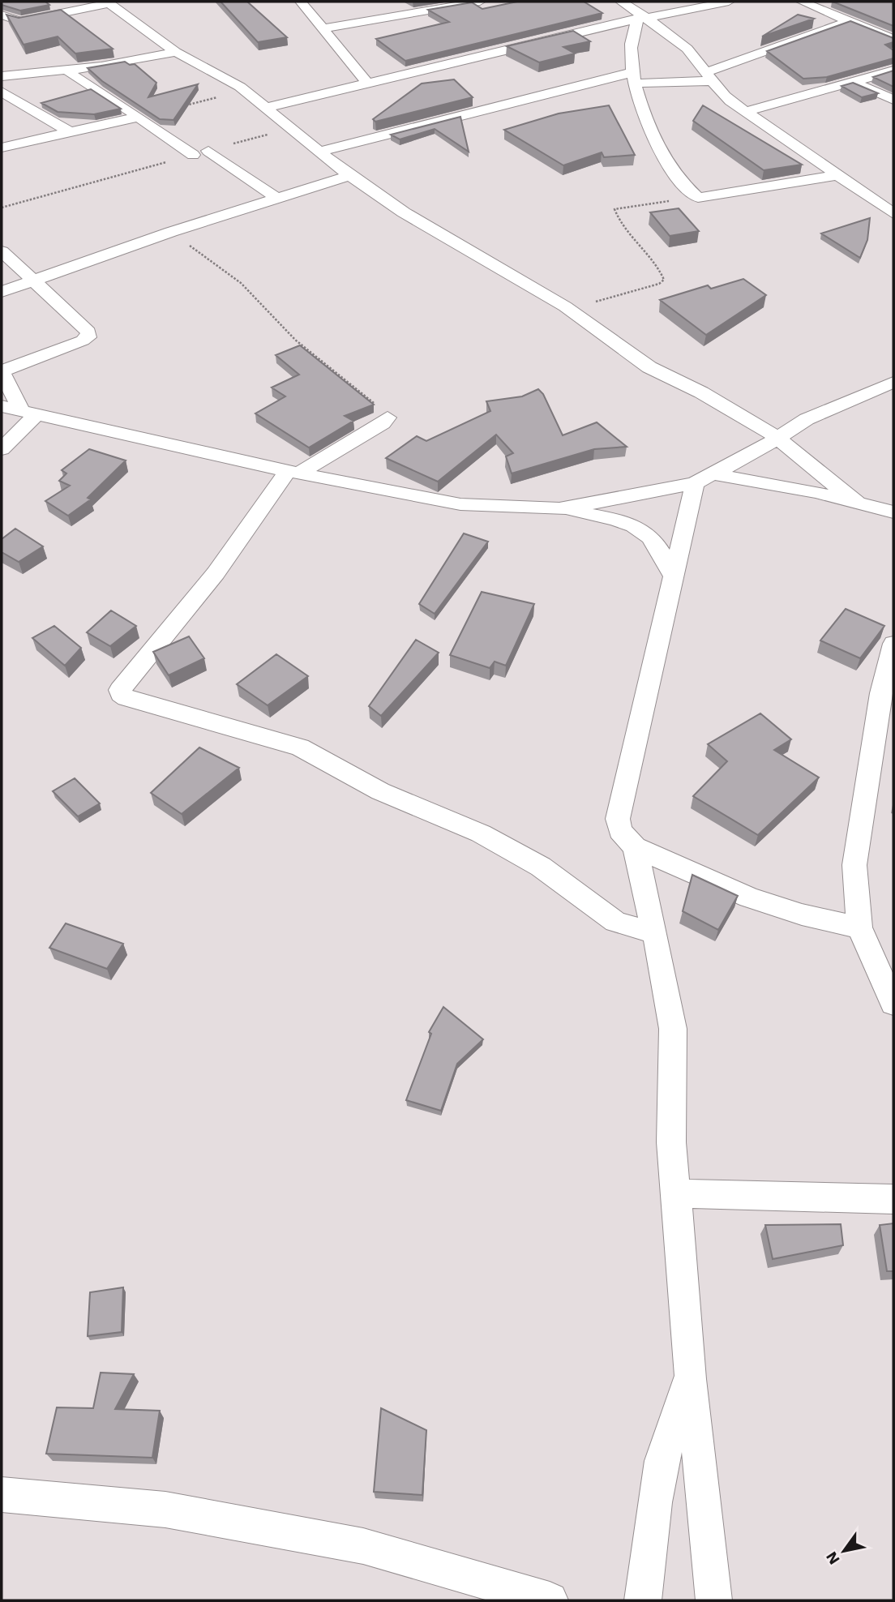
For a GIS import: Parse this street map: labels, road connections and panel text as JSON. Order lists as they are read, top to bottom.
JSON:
{
  "north": "bottom left"
}
